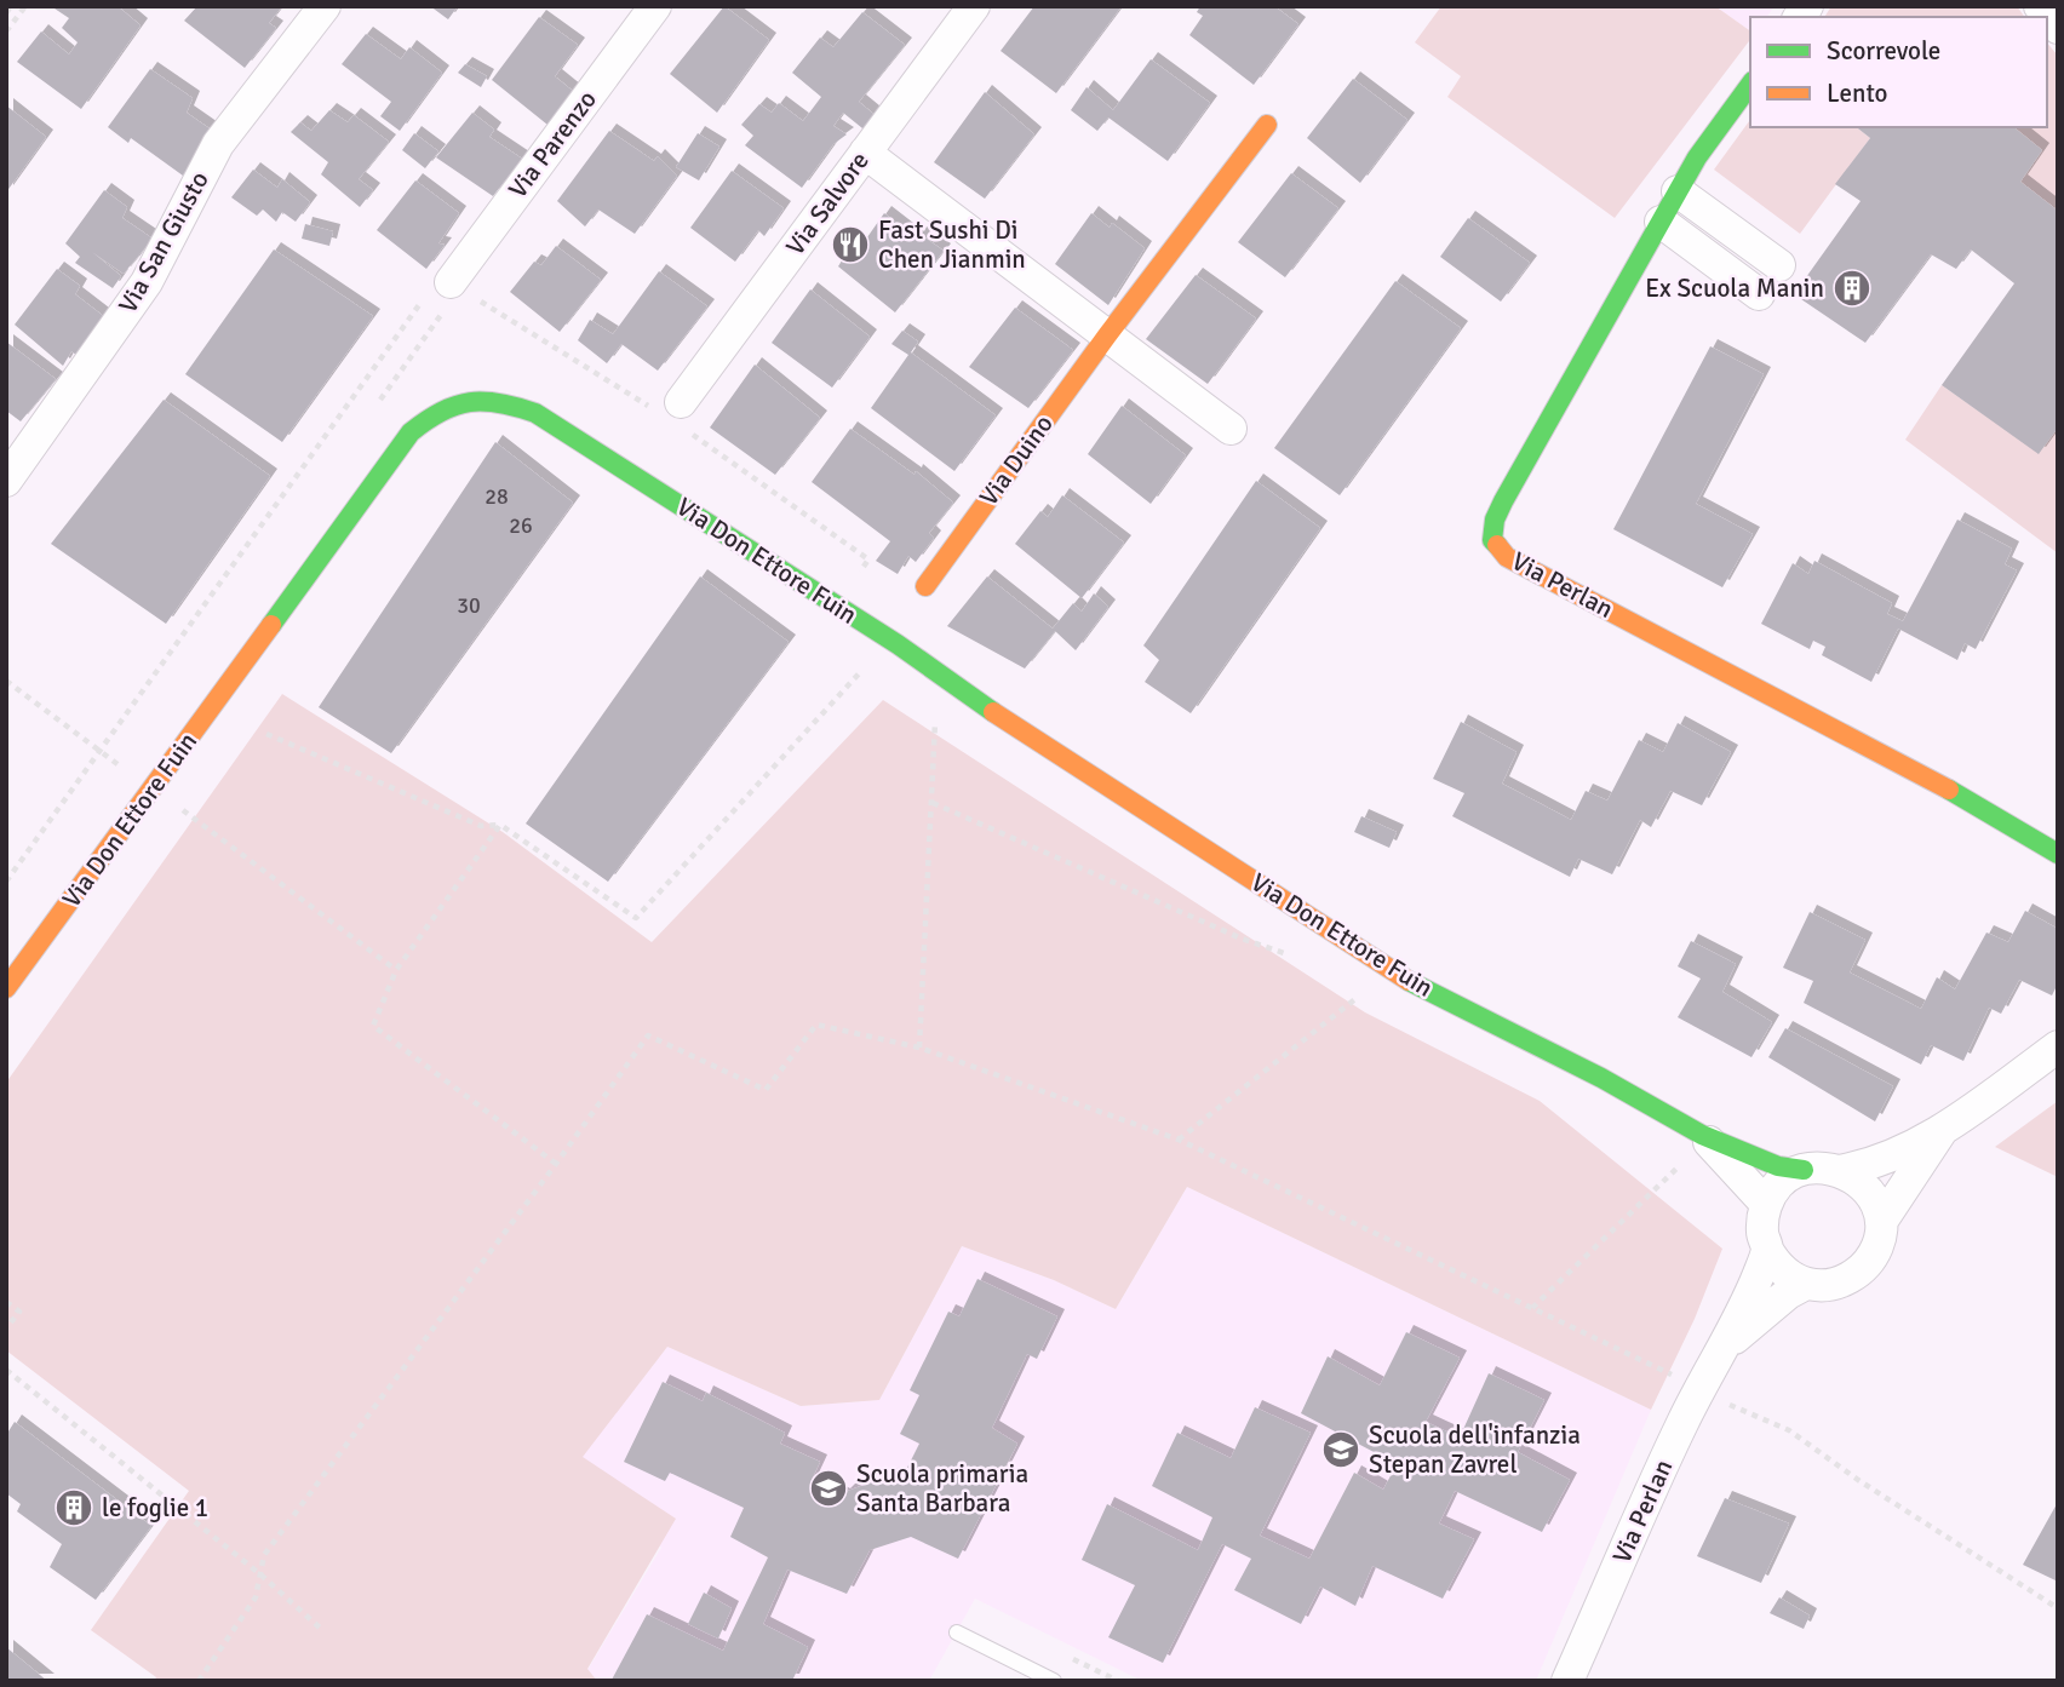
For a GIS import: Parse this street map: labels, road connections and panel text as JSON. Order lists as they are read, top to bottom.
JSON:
{
  "streets": {
    "street": [
      "Via Parenzo",
      "Via Salvore",
      "Via San Giusto",
      "Via Duino",
      "Via Don Ettore Fuin",
      "Via Perlan"
    ]
  },
  "crossings": [
    ["Via Don Ettore Fuin", "Via Perlan"]
  ],
  "places": {
    "restaurant": ["Fast Sushi Di Chen Jianmin"],
    "building": ["Ex Scuola Manin", "le foglie 1"],
    "school or university": ["Scuola dell'infanzia Stepan Zavrel", "Scuola primaria Santa Barbara"]
  },
  "house_numbers": ["28", "26", "30"],
  "legend": ["Scorrevole", "Lento"]
}
